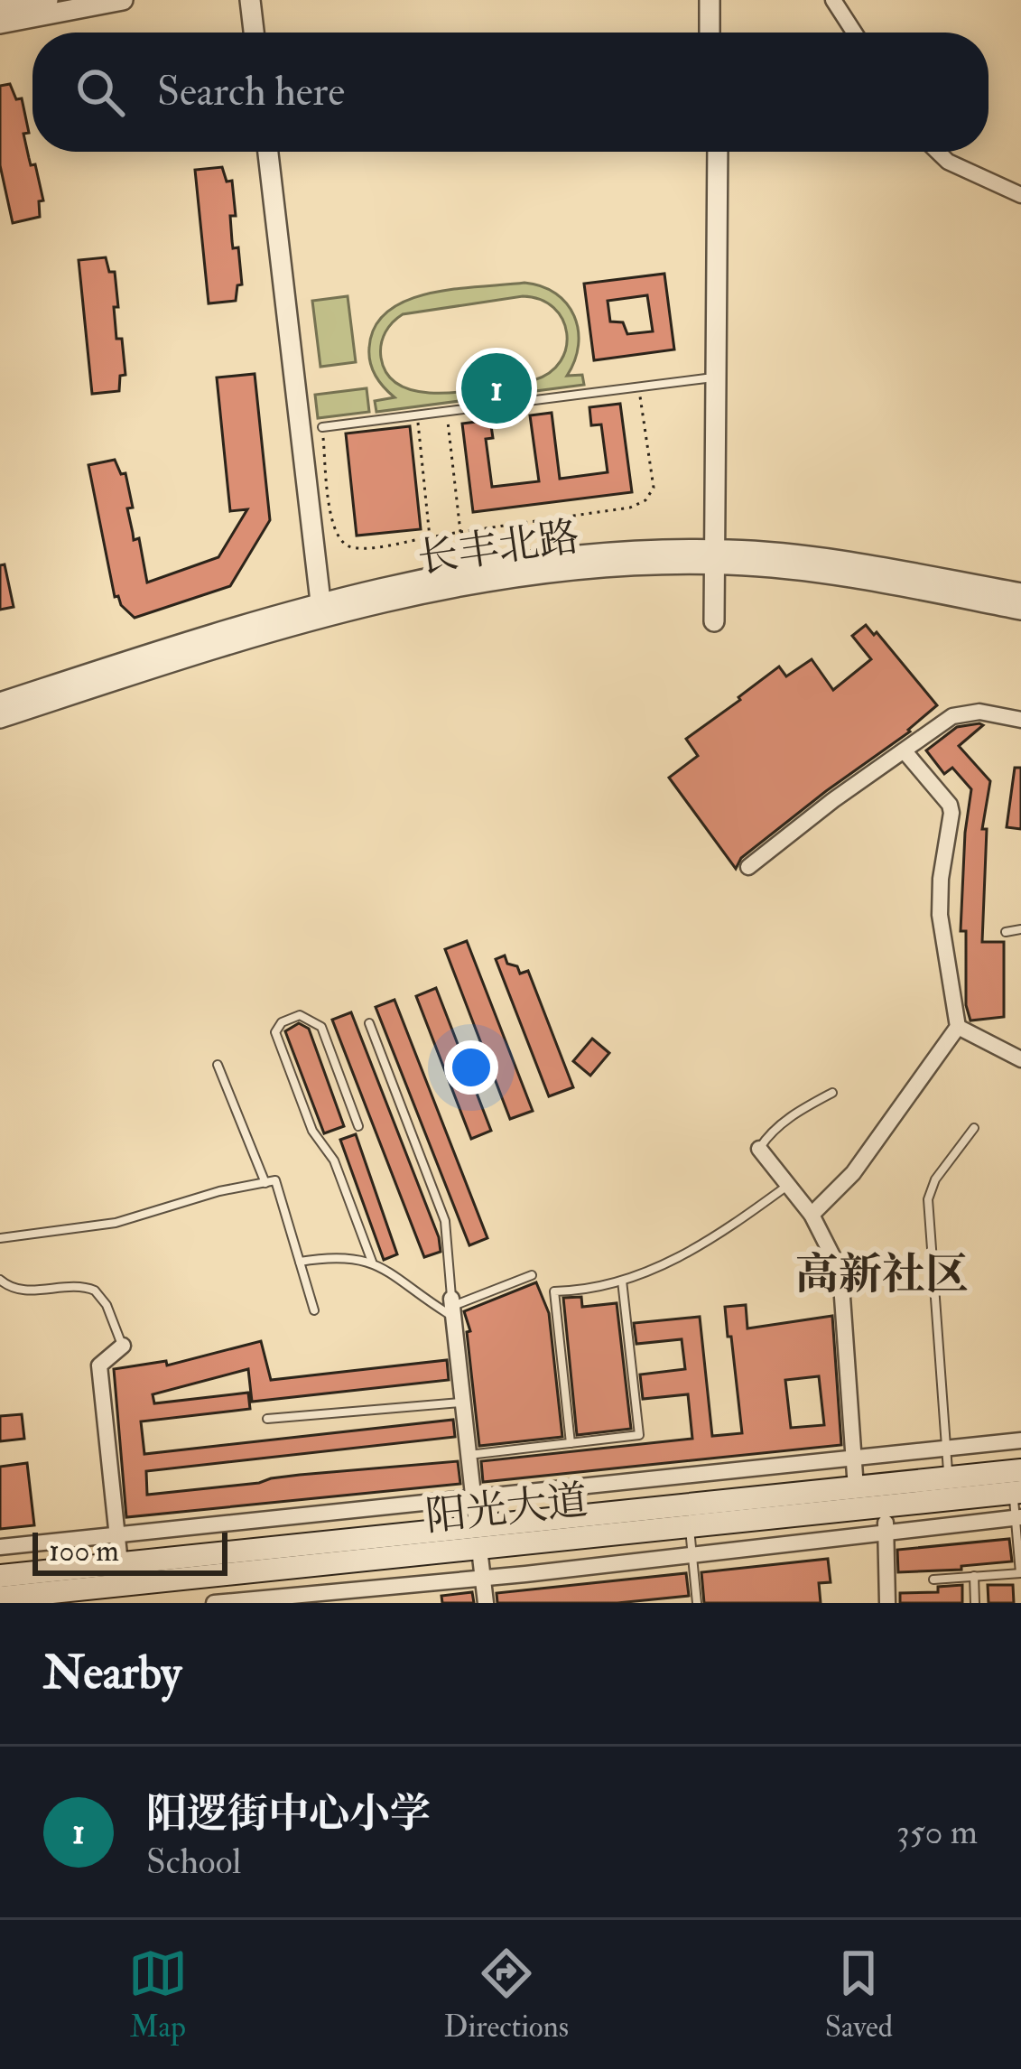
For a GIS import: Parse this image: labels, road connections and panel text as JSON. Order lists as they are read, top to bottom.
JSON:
{
  "streets": {
    "main road": ["阳光大道"],
    "street": ["长丰北路"]
  },
  "districts": ["高新社区"],
  "scale_bar": "100 m",
  "page": {
    "search": "Search here",
    "pins": "1",
    "scale": "100 m",
    "heading": "Nearby",
    "list": [
      {
        "mark": "1",
        "name": "阳逻街中心小学",
        "note": "School",
        "value": "350 m"
      }
    ],
    "nav": ["Map", "Directions", "Saved"]
  }
}
